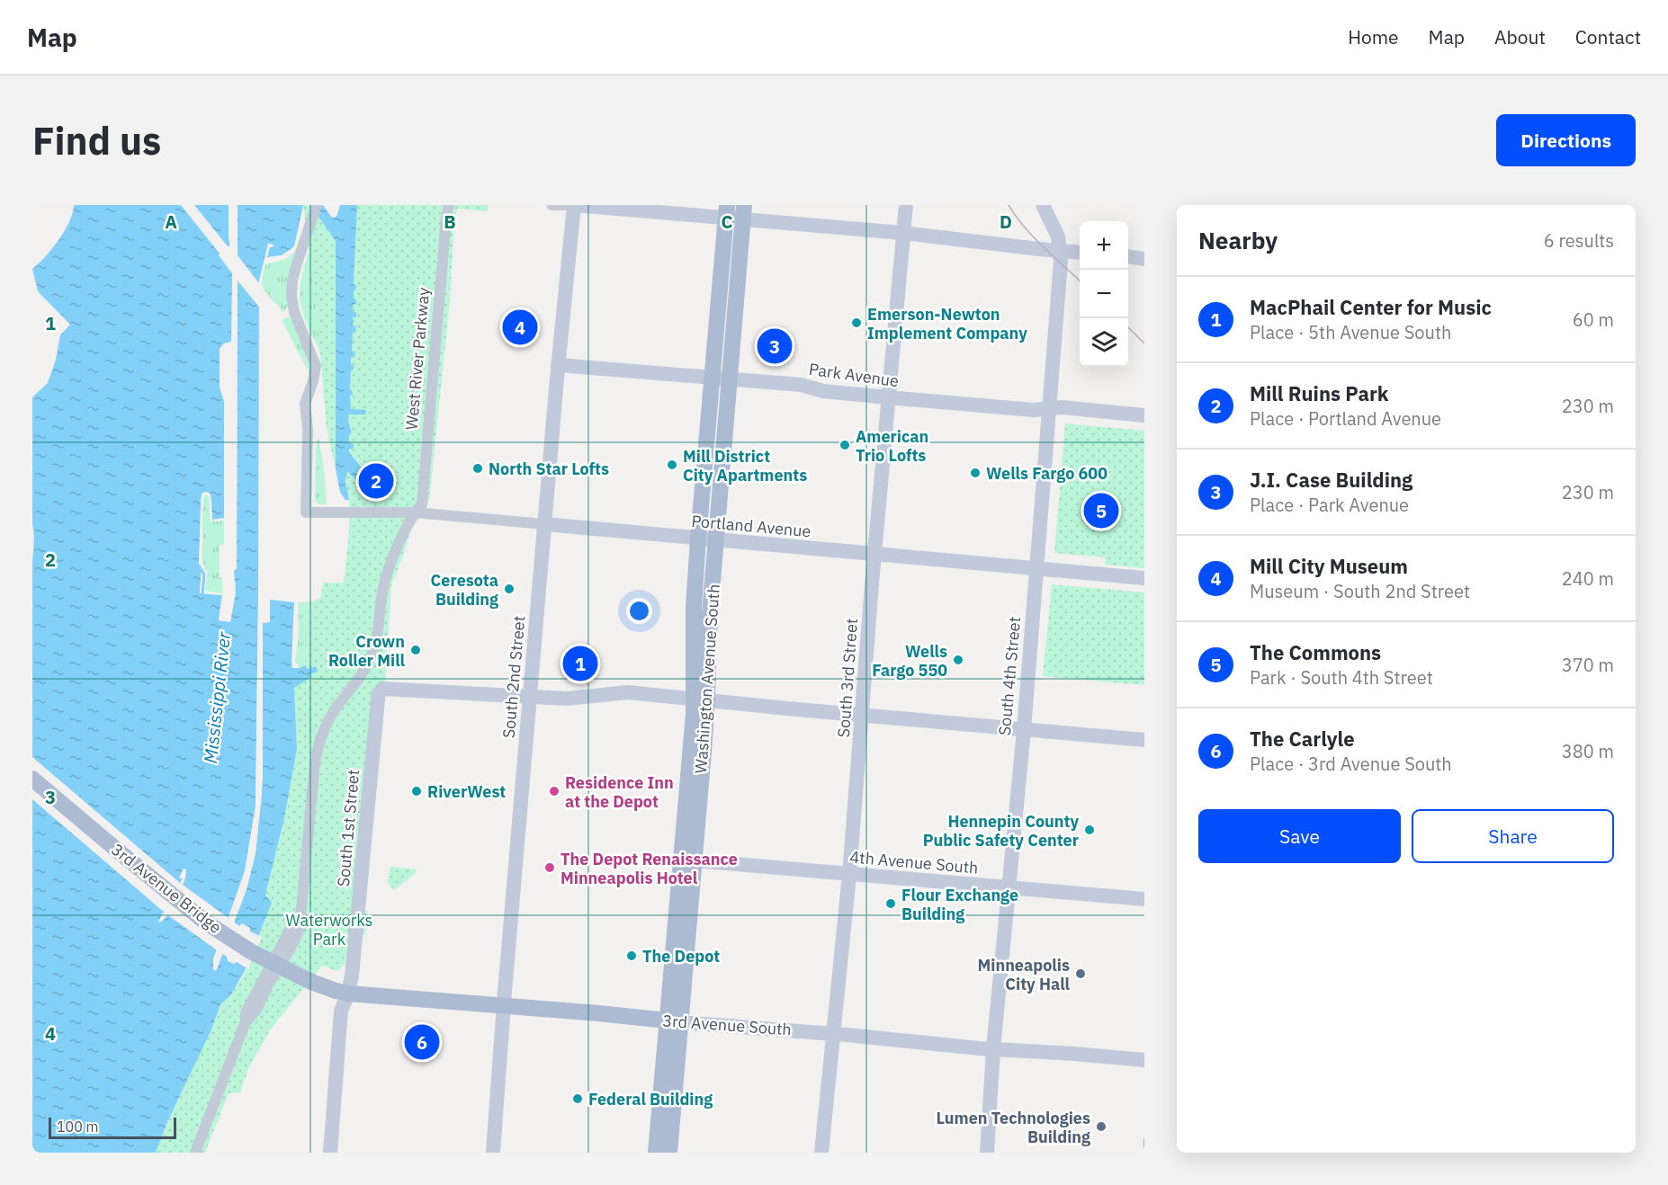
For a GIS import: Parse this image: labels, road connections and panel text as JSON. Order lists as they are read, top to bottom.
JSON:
{
  "streets": {
    "main road": ["Washington Avenue South", "3rd Avenue Bridge", "3rd Avenue South"],
    "street": [
      "West River Parkway",
      "Park Avenue",
      "Portland Avenue",
      "South 4th Street",
      "South 2nd Street",
      "South 3rd Street",
      "South 1st Street",
      "4th Avenue South"
    ]
  },
  "crossings": [
    ["West River Parkway", "Portland Avenue"],
    ["Park Avenue", "South 4th Street"],
    ["Park Avenue", "South 2nd Street"],
    ["Park Avenue", "South 3rd Street"],
    ["Park Avenue", "Washington Avenue South"],
    ["Portland Avenue", "South 4th Street"],
    ["Portland Avenue", "South 2nd Street"],
    ["Portland Avenue", "South 3rd Street"],
    ["Portland Avenue", "Washington Avenue South"],
    ["South 4th Street", "4th Avenue South"],
    ["South 4th Street", "3rd Avenue South"],
    ["South 2nd Street", "South 1st Street"],
    ["South 2nd Street", "3rd Avenue South"],
    ["South 3rd Street", "4th Avenue South"],
    ["South 3rd Street", "3rd Avenue South"],
    ["Washington Avenue South", "4th Avenue South"],
    ["Washington Avenue South", "3rd Avenue South"],
    ["South 1st Street", "3rd Avenue South"],
    ["3rd Avenue Bridge", "3rd Avenue South"]
  ],
  "water": ["Mississippi River"],
  "parks": ["Waterworks Park"],
  "places": [
    "Emerson-Newton Implement Company",
    "American Trio Lofts",
    "Mill District City Apartments",
    "North Star Lofts",
    "Wells Fargo 600",
    "Ceresota Building",
    "Crown Roller Mill",
    "Wells Fargo 550",
    "RiverWest",
    "Residence Inn at the Depot",
    "Hennepin County Public Safety Center",
    "The Depot Renaissance Minneapolis Hotel",
    "Flour Exchange Building",
    "The Depot",
    "Minneapolis City Hall",
    "Federal Building",
    "Lumen Technologies Building"
  ],
  "scale_bar": "100 m",
  "page": {
    "header": "Map",
    "nav": [
      "Home",
      "Map",
      "About",
      "Contact"
    ],
    "buttons": [
      "Directions",
      ["Save", "Share"]
    ],
    "title": "Find us",
    "heading": ["Nearby", "6 results"],
    "map_buttons": ["+", "−"],
    "list": [
      {
        "mark": "1",
        "name": "MacPhail Center for Music",
        "note": "Place · 5th Avenue South",
        "value": "60 m"
      },
      {
        "mark": "2",
        "name": "Mill Ruins Park",
        "note": "Place · Portland Avenue",
        "value": "230 m"
      },
      {
        "mark": "3",
        "name": "J.I. Case Building",
        "note": "Place · Park Avenue",
        "value": "230 m"
      },
      {
        "mark": "4",
        "name": "Mill City Museum",
        "note": "Museum · South 2nd Street",
        "value": "240 m"
      },
      {
        "mark": "5",
        "name": "The Commons",
        "note": "Park · South 4th Street",
        "value": "370 m"
      },
      {
        "mark": "6",
        "name": "The Carlyle",
        "note": "Place · 3rd Avenue South",
        "value": "380 m"
      }
    ],
    "pins": [
      "4",
      "3",
      "2",
      "5",
      "1",
      "6"
    ],
    "scale": "100 m"
  },
  "grid": {
    "columns": [
      "A",
      "B",
      "C",
      "D"
    ],
    "rows": [
      "1",
      "2",
      "3",
      "4"
    ]
  }
}
